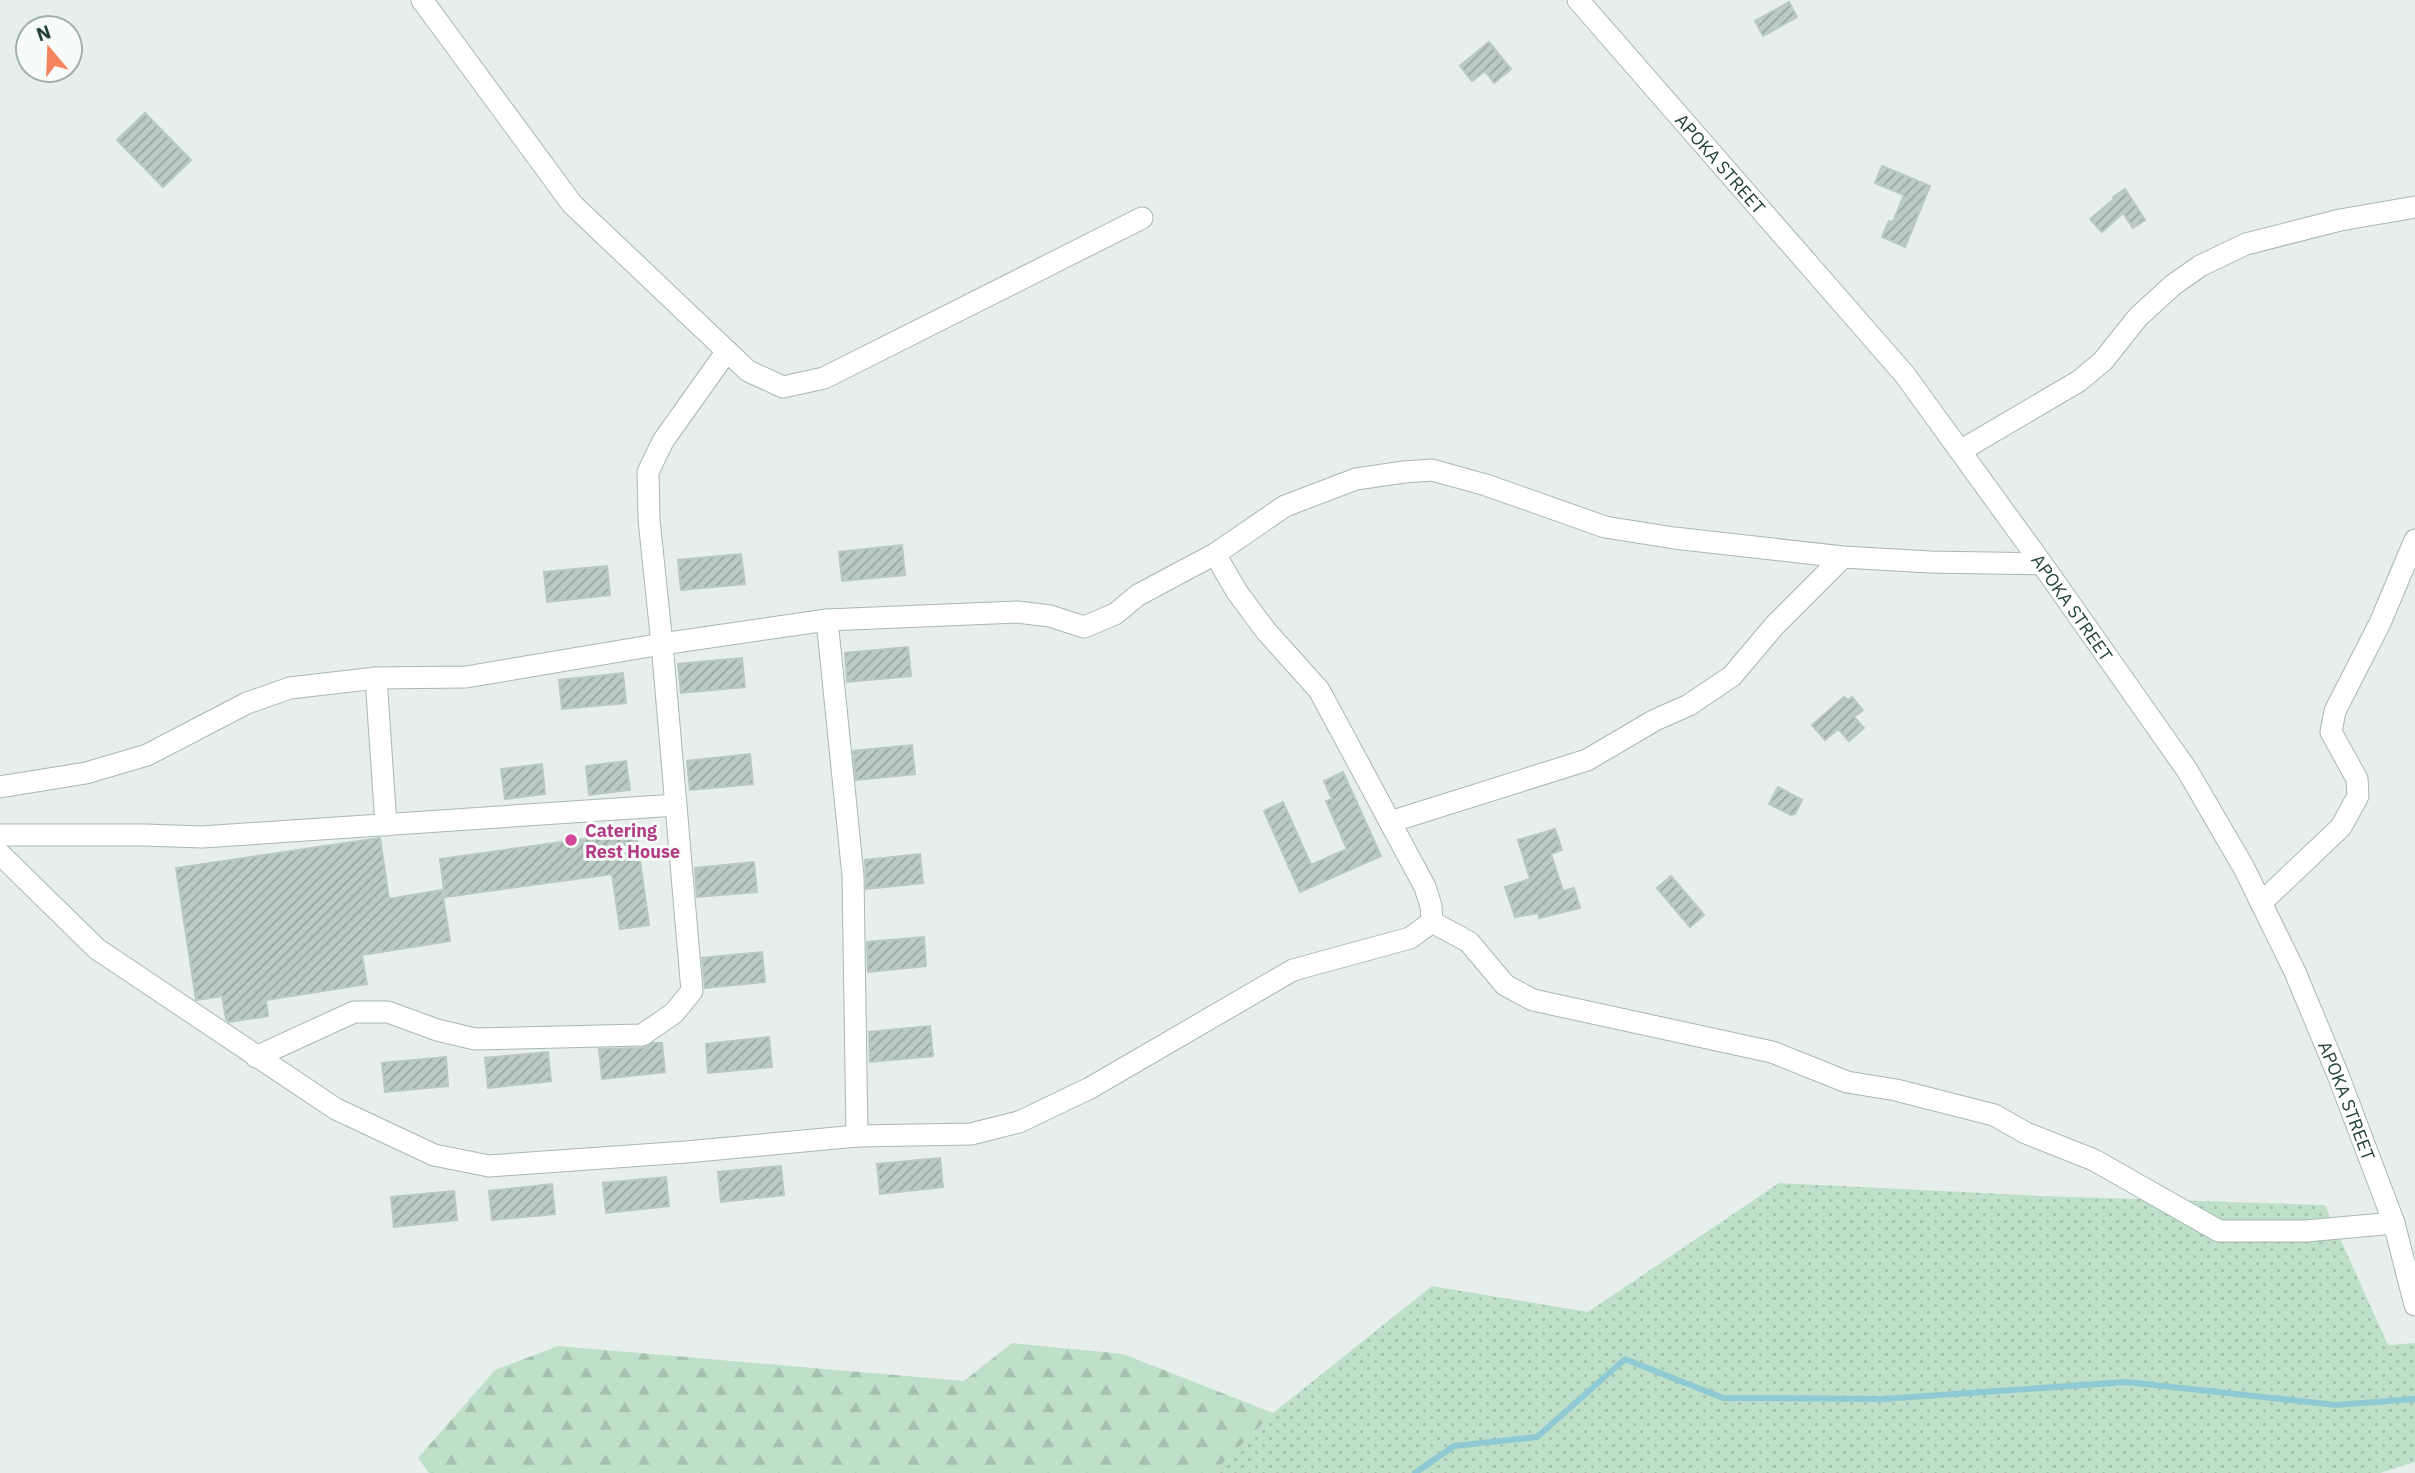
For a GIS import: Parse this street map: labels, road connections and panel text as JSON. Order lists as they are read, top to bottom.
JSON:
{
  "streets": {
    "street": ["APOKA STREET"]
  },
  "places": ["Catering Rest House"],
  "north": "top"
}
